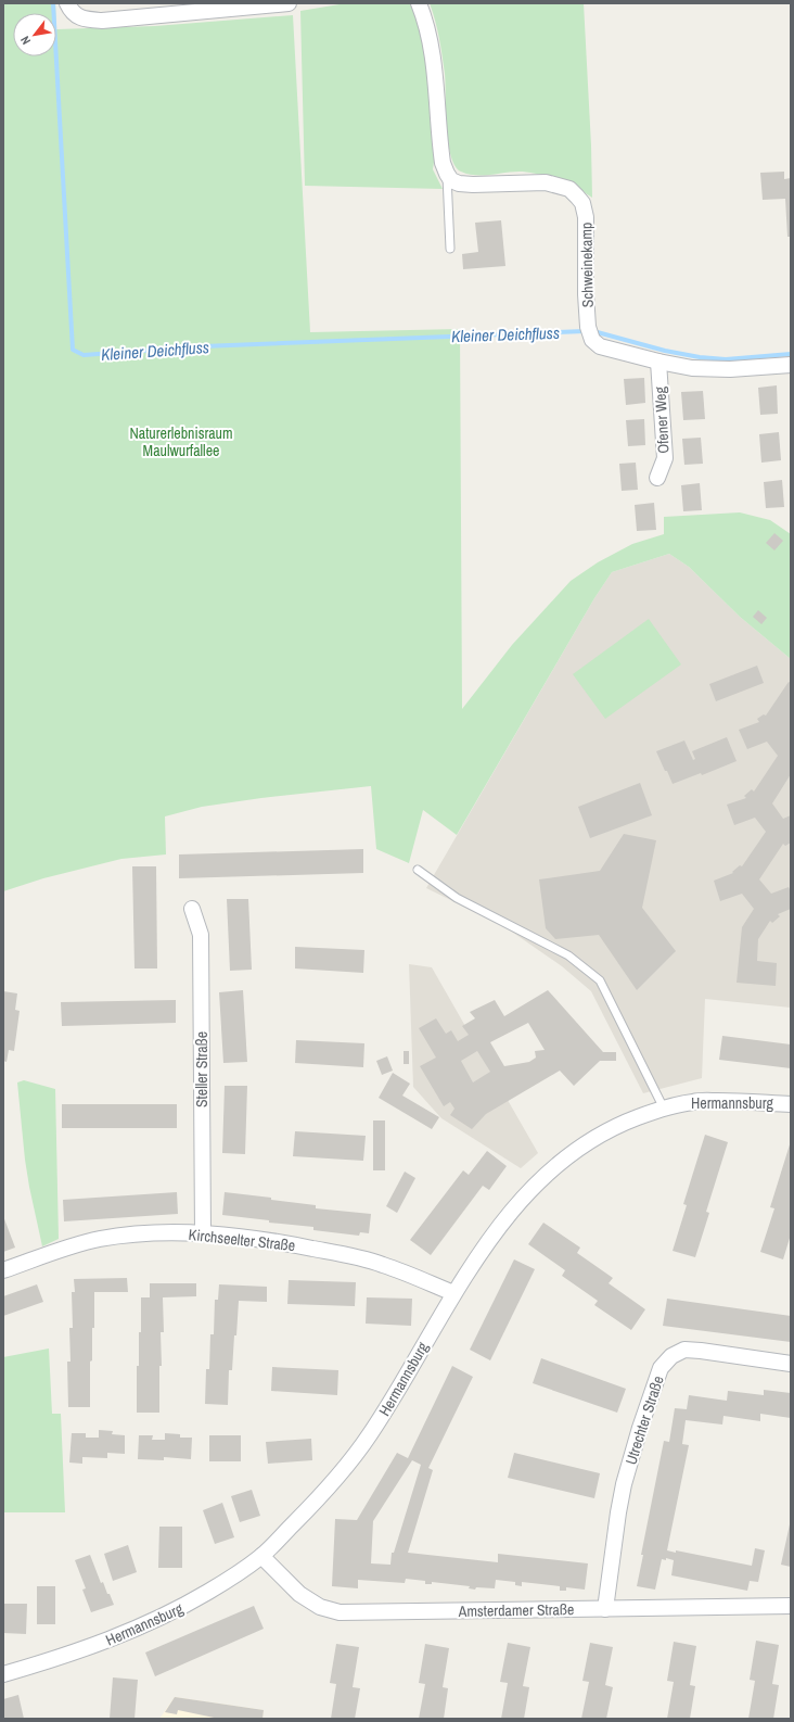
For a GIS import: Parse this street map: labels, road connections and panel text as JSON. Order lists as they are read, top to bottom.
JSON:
{
  "streets": {
    "street": [
      "Schweinekamp",
      "Ofener Weg",
      "Steller Straße",
      "Hermannsburg",
      "Kirchseelter Straße",
      "Utrechter Straße",
      "Amsterdamer Straße"
    ]
  },
  "crossings": [
    ["Schweinekamp", "Ofener Weg"],
    ["Steller Straße", "Kirchseelter Straße"],
    ["Hermannsburg", "Kirchseelter Straße"],
    ["Hermannsburg", "Amsterdamer Straße"],
    ["Utrechter Straße", "Amsterdamer Straße"]
  ],
  "water": ["Kleiner Deichfluss"],
  "parks": ["Naturerlebnisraum Maulwurfallee"],
  "north": "bottom left"
}
